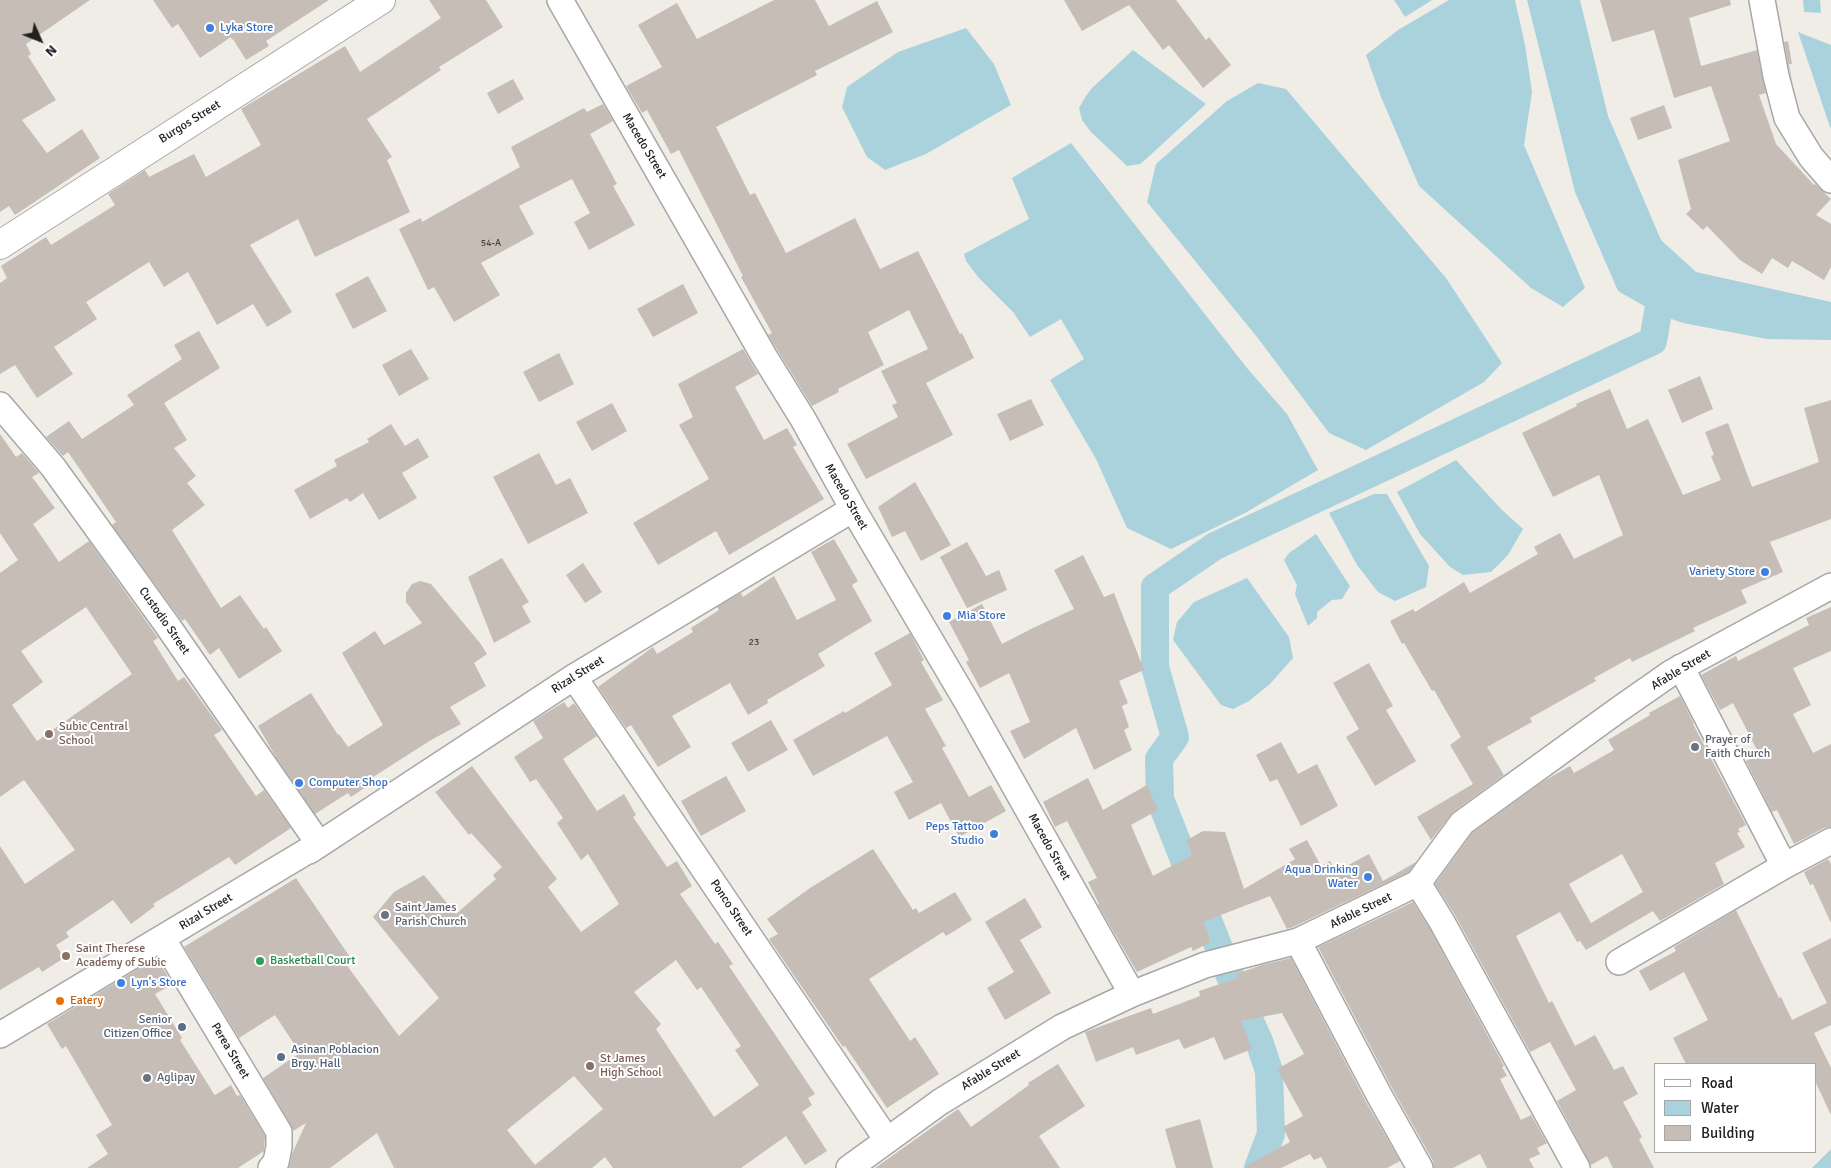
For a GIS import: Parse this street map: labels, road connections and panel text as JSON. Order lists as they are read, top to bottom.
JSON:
{
  "streets": {
    "street": [
      "Burgos Street",
      "Macedo Street",
      "Custodio Street",
      "Afable Street",
      "Rizal Street",
      "Ponco Street",
      "Perea Street"
    ]
  },
  "crossings": [
    ["Macedo Street", "Afable Street"],
    ["Macedo Street", "Rizal Street"],
    ["Custodio Street", "Rizal Street"],
    ["Afable Street", "Ponco Street"],
    ["Rizal Street", "Ponco Street"],
    ["Rizal Street", "Perea Street"]
  ],
  "places": [
    "Lyka Store",
    "Variety Store",
    "Mia Store",
    "Subic Central School",
    "Prayer of Faith Church",
    "Computer Shop",
    "Peps Tattoo Studio",
    "Aqua Drinking Water",
    "Saint James Parish Church",
    "Saint Therese Academy of Subic",
    "Basketball Court",
    "Lyn's Store",
    "Eatery",
    "Senior Citizen Office",
    "Asinan Poblacion Brgy. Hall",
    "St James High School",
    "Aglipay"
  ],
  "house_numbers": ["54-A", "23"],
  "legend": ["Road", "Water", "Building"],
  "north": "bottom right"
}
